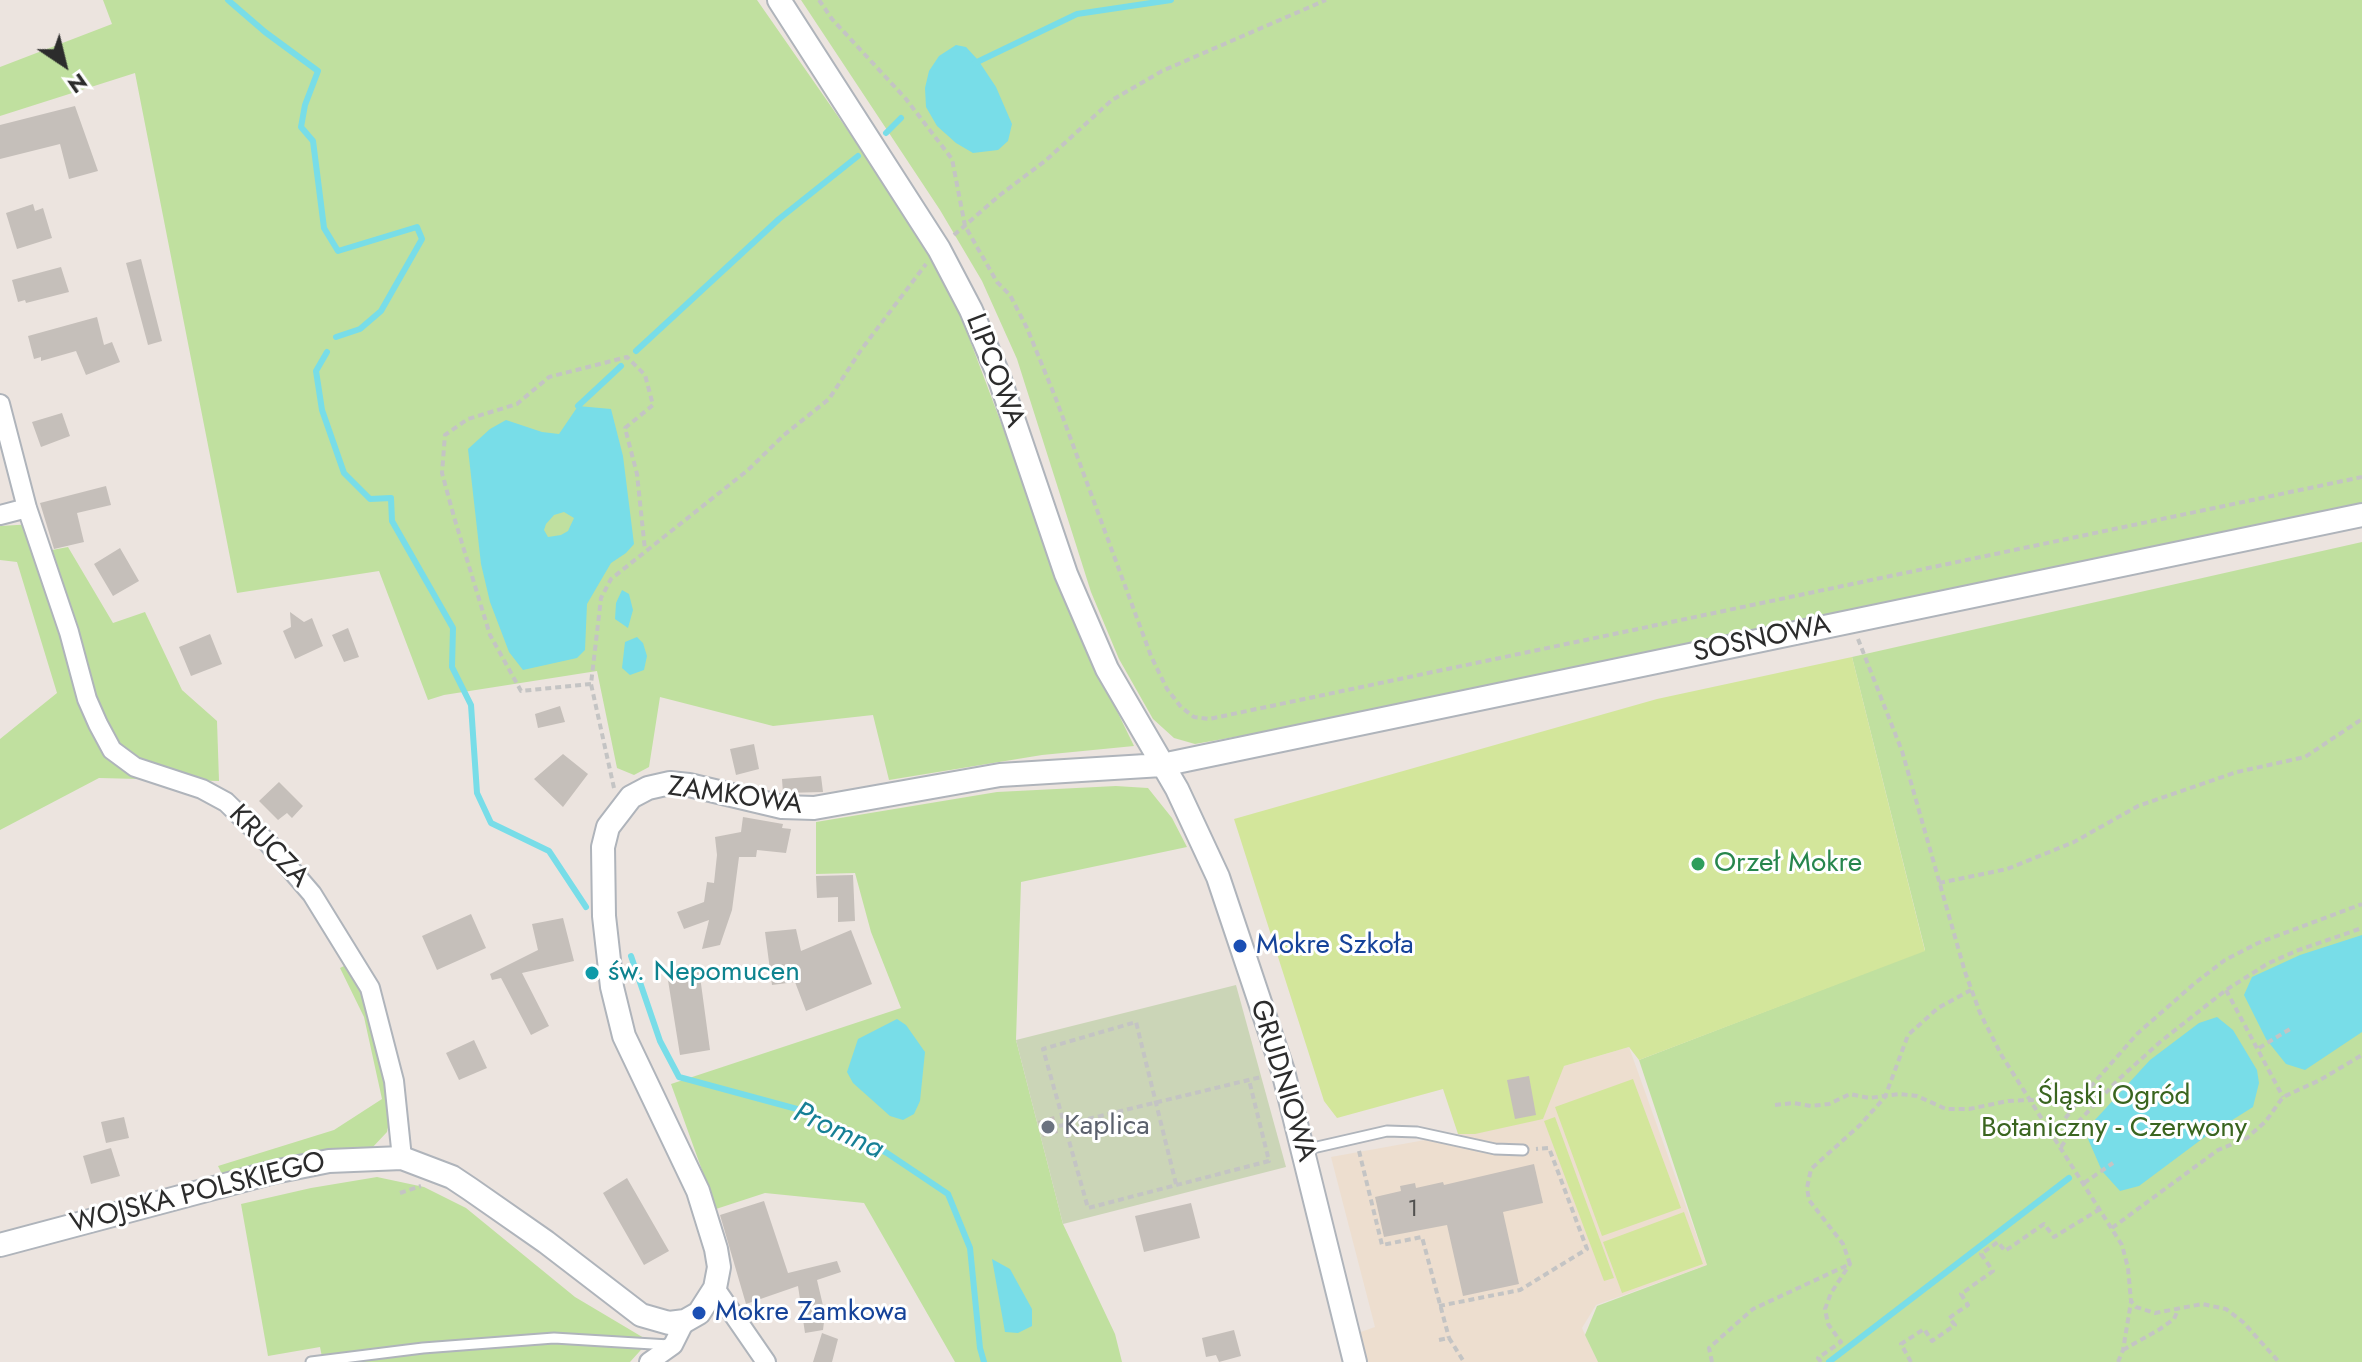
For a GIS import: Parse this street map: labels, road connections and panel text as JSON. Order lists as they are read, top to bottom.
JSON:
{
  "streets": {
    "street": [
      "LIPCOWA",
      "SOSNOWA",
      "ZAMKOWA",
      "KRUCZA",
      "GRUDNIOWA",
      "WOJSKA POLSKIEGO"
    ]
  },
  "crossings": [
    ["LIPCOWA", "SOSNOWA"],
    ["LIPCOWA", "ZAMKOWA"],
    ["LIPCOWA", "GRUDNIOWA"],
    ["SOSNOWA", "ZAMKOWA"],
    ["SOSNOWA", "GRUDNIOWA"],
    ["ZAMKOWA", "GRUDNIOWA"],
    ["KRUCZA", "WOJSKA POLSKIEGO"]
  ],
  "water": ["Promna"],
  "parks": ["Śląski Ogród Botaniczny - Czerwony"],
  "places": [
    "Orzeł Mokre",
    "Mokre Szkoła",
    "św. Nepomucen",
    "Kaplica",
    "Mokre Zamkowa"
  ],
  "house_numbers": ["1"],
  "north": "bottom right"
}
